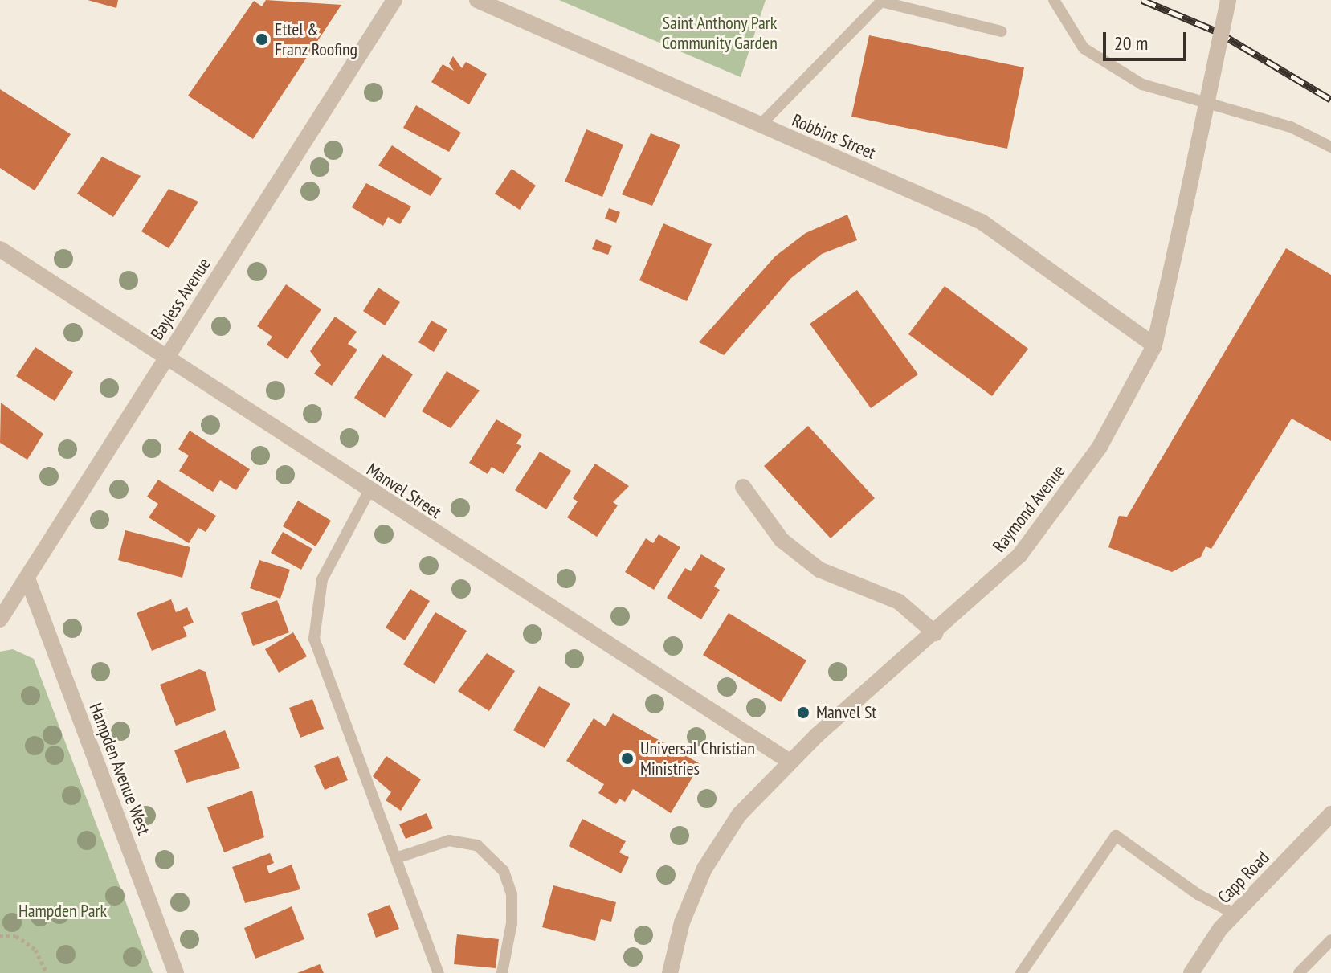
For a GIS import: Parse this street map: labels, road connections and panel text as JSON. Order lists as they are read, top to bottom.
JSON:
{
  "streets": {
    "street": [
      "Robbins Street",
      "Bayless Avenue",
      "Manvel Street",
      "Raymond Avenue",
      "Hampden Avenue West",
      "Capp Road"
    ]
  },
  "crossings": [
    ["Robbins Street", "Raymond Avenue"],
    ["Bayless Avenue", "Manvel Street"],
    ["Bayless Avenue", "Hampden Avenue West"],
    ["Manvel Street", "Raymond Avenue"]
  ],
  "parks": ["Saint Anthony Park Community Garden", "Hampden Park"],
  "places": ["Ettel & Franz Roofing", "Manvel St", "Universal Christian Ministries"],
  "scale_bar": "20 m"
}
